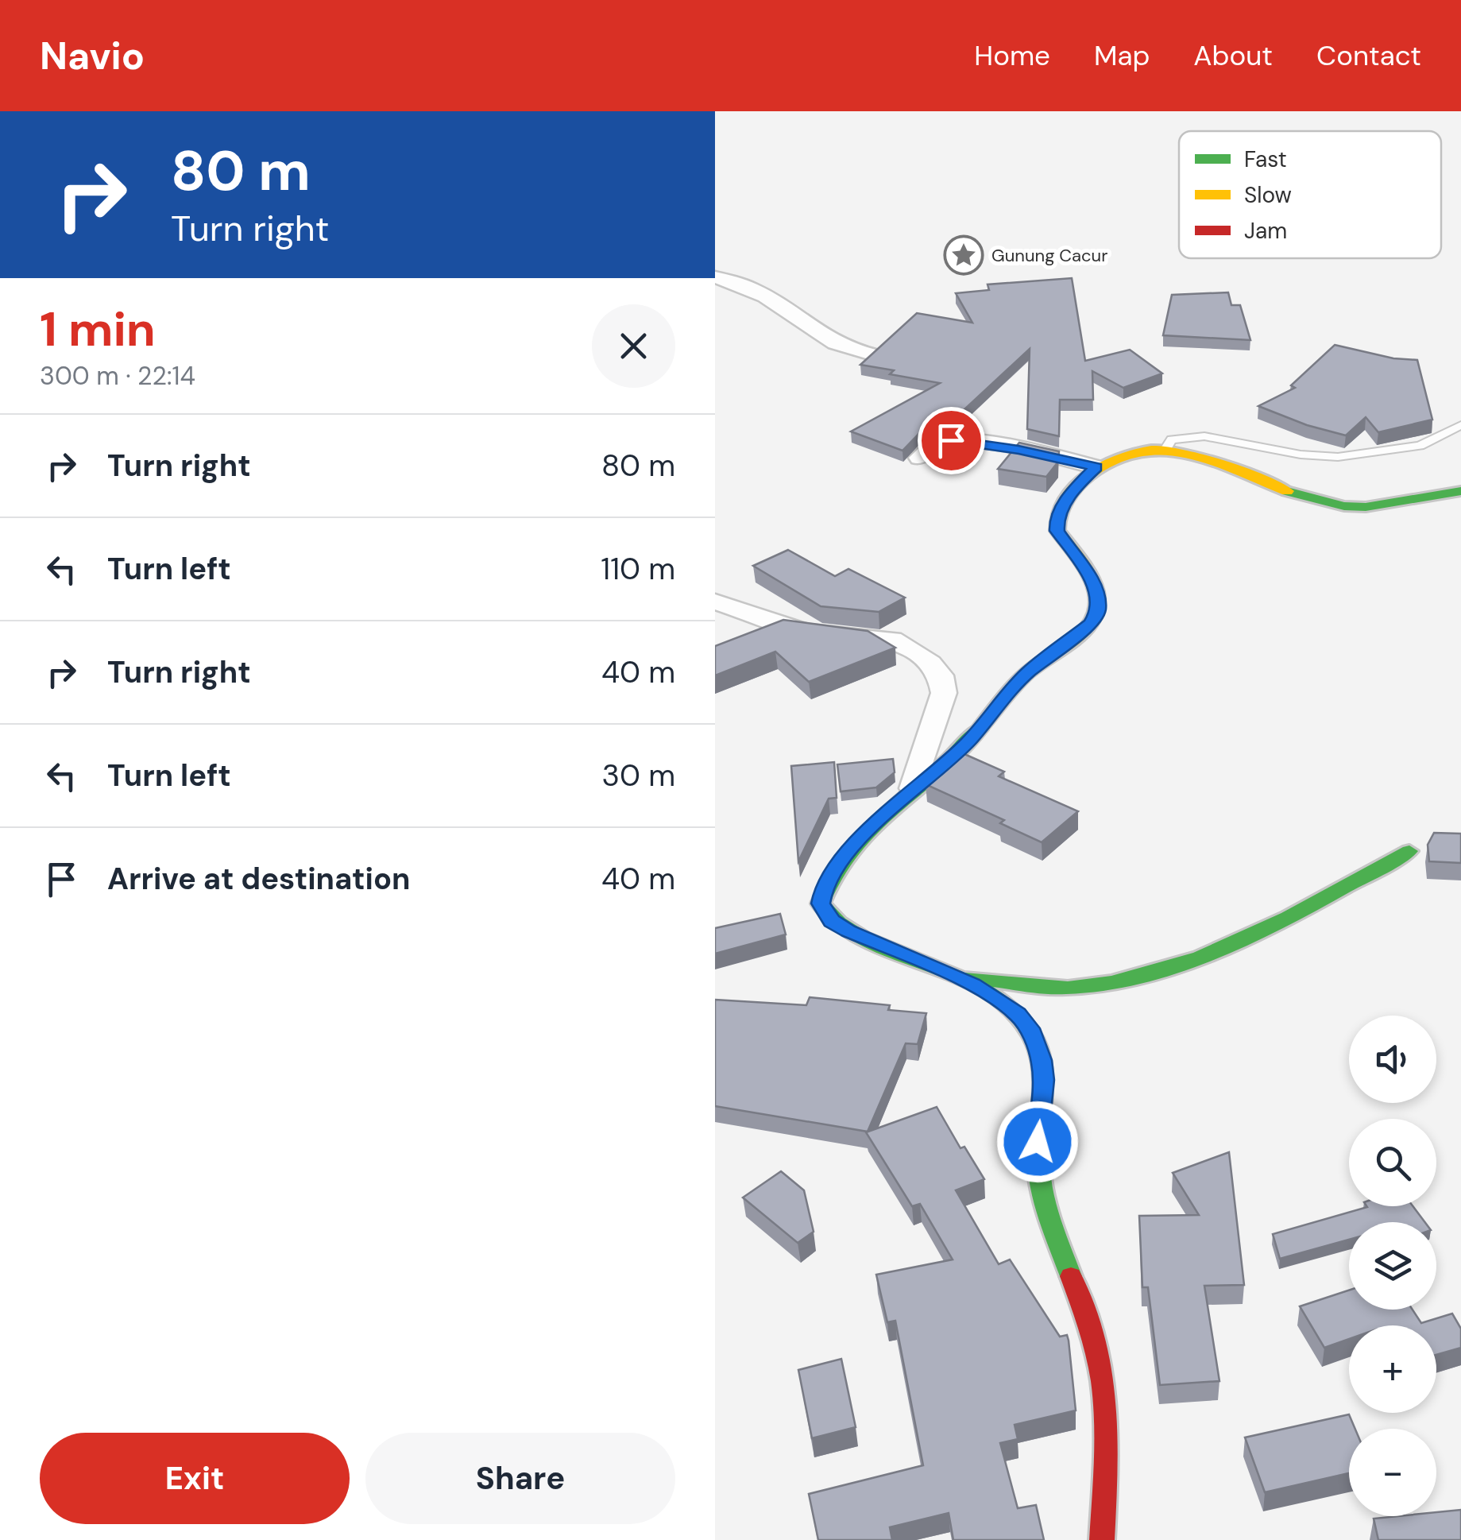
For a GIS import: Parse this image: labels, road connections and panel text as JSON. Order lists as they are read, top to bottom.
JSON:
{
  "places": {
    "place": ["Gunung Cacur"]
  },
  "legend": ["Fast", "Slow", "Jam"],
  "page": {
    "header": "Navio",
    "nav": [
      "Home",
      "Map",
      "About",
      "Contact"
    ],
    "turn": ["80 m", "Turn right"],
    "heading": ["1 min", "300 m · 22:14"],
    "list": [
      {
        "name": "Turn right",
        "value": "80 m"
      },
      {
        "name": "Turn left",
        "value": "110 m"
      },
      {
        "name": "Turn right",
        "value": "40 m"
      },
      {
        "name": "Turn left",
        "value": "30 m"
      },
      {
        "name": "Arrive at destination",
        "value": "40 m"
      }
    ],
    "map_buttons": ["+", "−"],
    "buttons": ["Exit", "Share"]
  }
}
